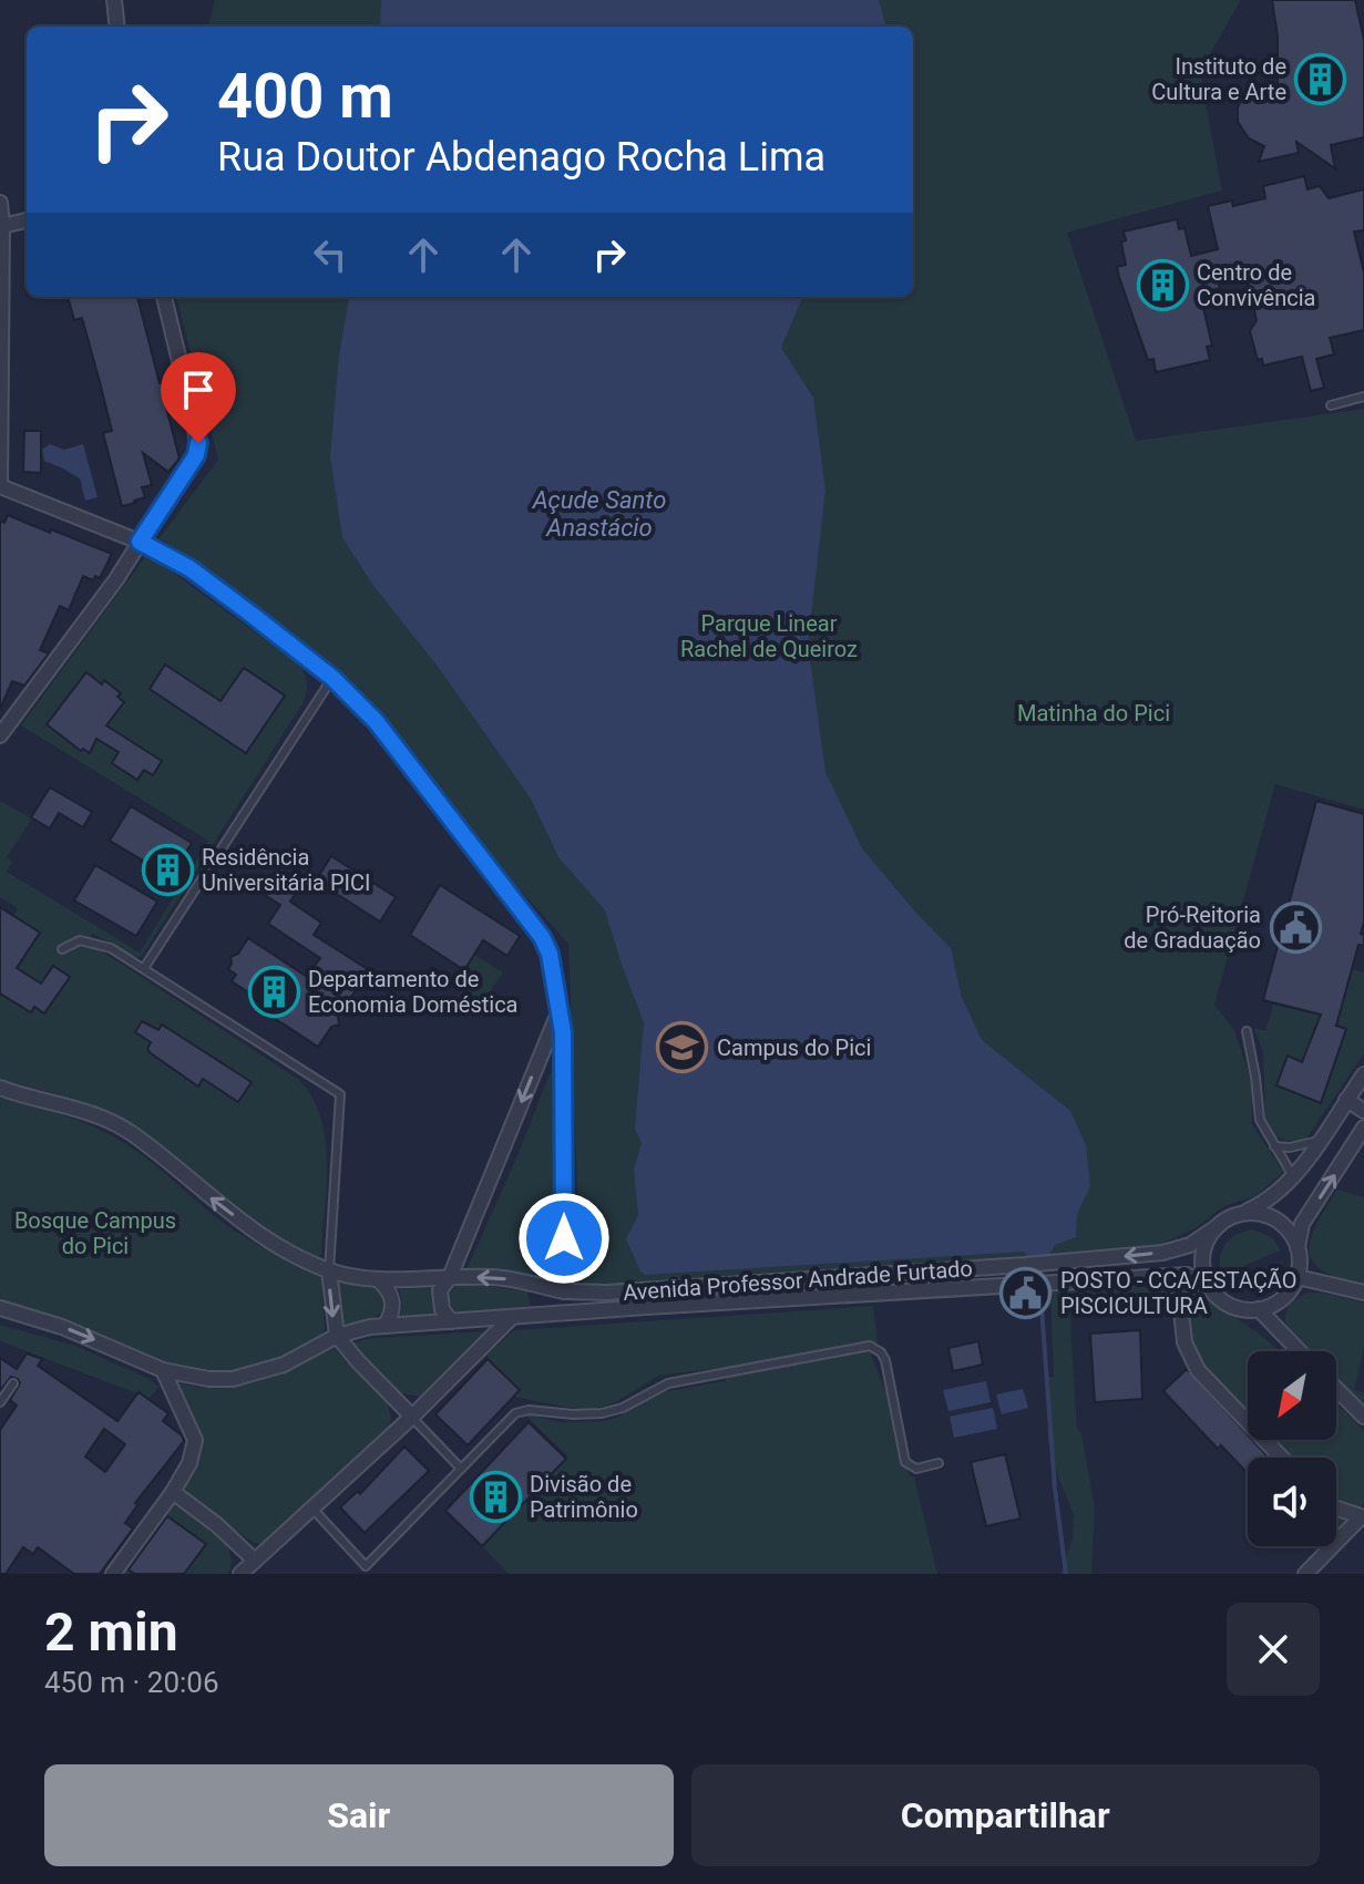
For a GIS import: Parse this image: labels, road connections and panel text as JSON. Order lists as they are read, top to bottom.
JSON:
{
  "streets": {
    "street": ["Avenida Professor Andrade Furtado"]
  },
  "water": ["Açude Santo Anastácio"],
  "parks": ["Parque Linear Rachel de Queiroz", "Matinha do Pici", "Bosque Campus do Pici"],
  "places": {
    "building": [
      "Instituto de Cultura e Arte",
      "Centro de Convivência",
      "Residência Universitária PICI",
      "Departamento de Economia Doméstica",
      "Divisão de Patrimônio"
    ],
    "public building": ["Pró-Reitoria de Graduação", "POSTO - CCA/ESTAÇÃO PISCICULTURA"],
    "school or university": ["Campus do Pici"]
  },
  "north": "bottom left",
  "page": {
    "turn": ["400 m", "Rua Doutor Abdenago Rocha Lima"],
    "heading": ["2 min", "450 m · 20:06"],
    "buttons": ["Sair", "Compartilhar"]
  }
}
